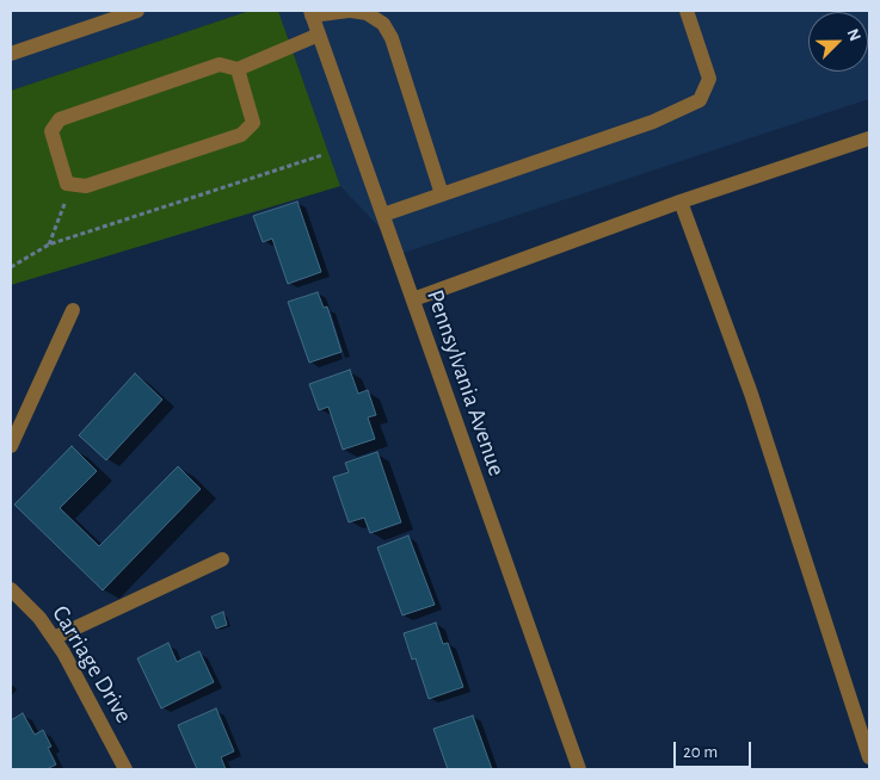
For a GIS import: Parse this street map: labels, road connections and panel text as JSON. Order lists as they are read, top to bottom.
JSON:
{
  "streets": {
    "street": ["Pennsylvania Avenue", "Carriage Drive"]
  },
  "scale_bar": "20 m",
  "north": "top right"
}
